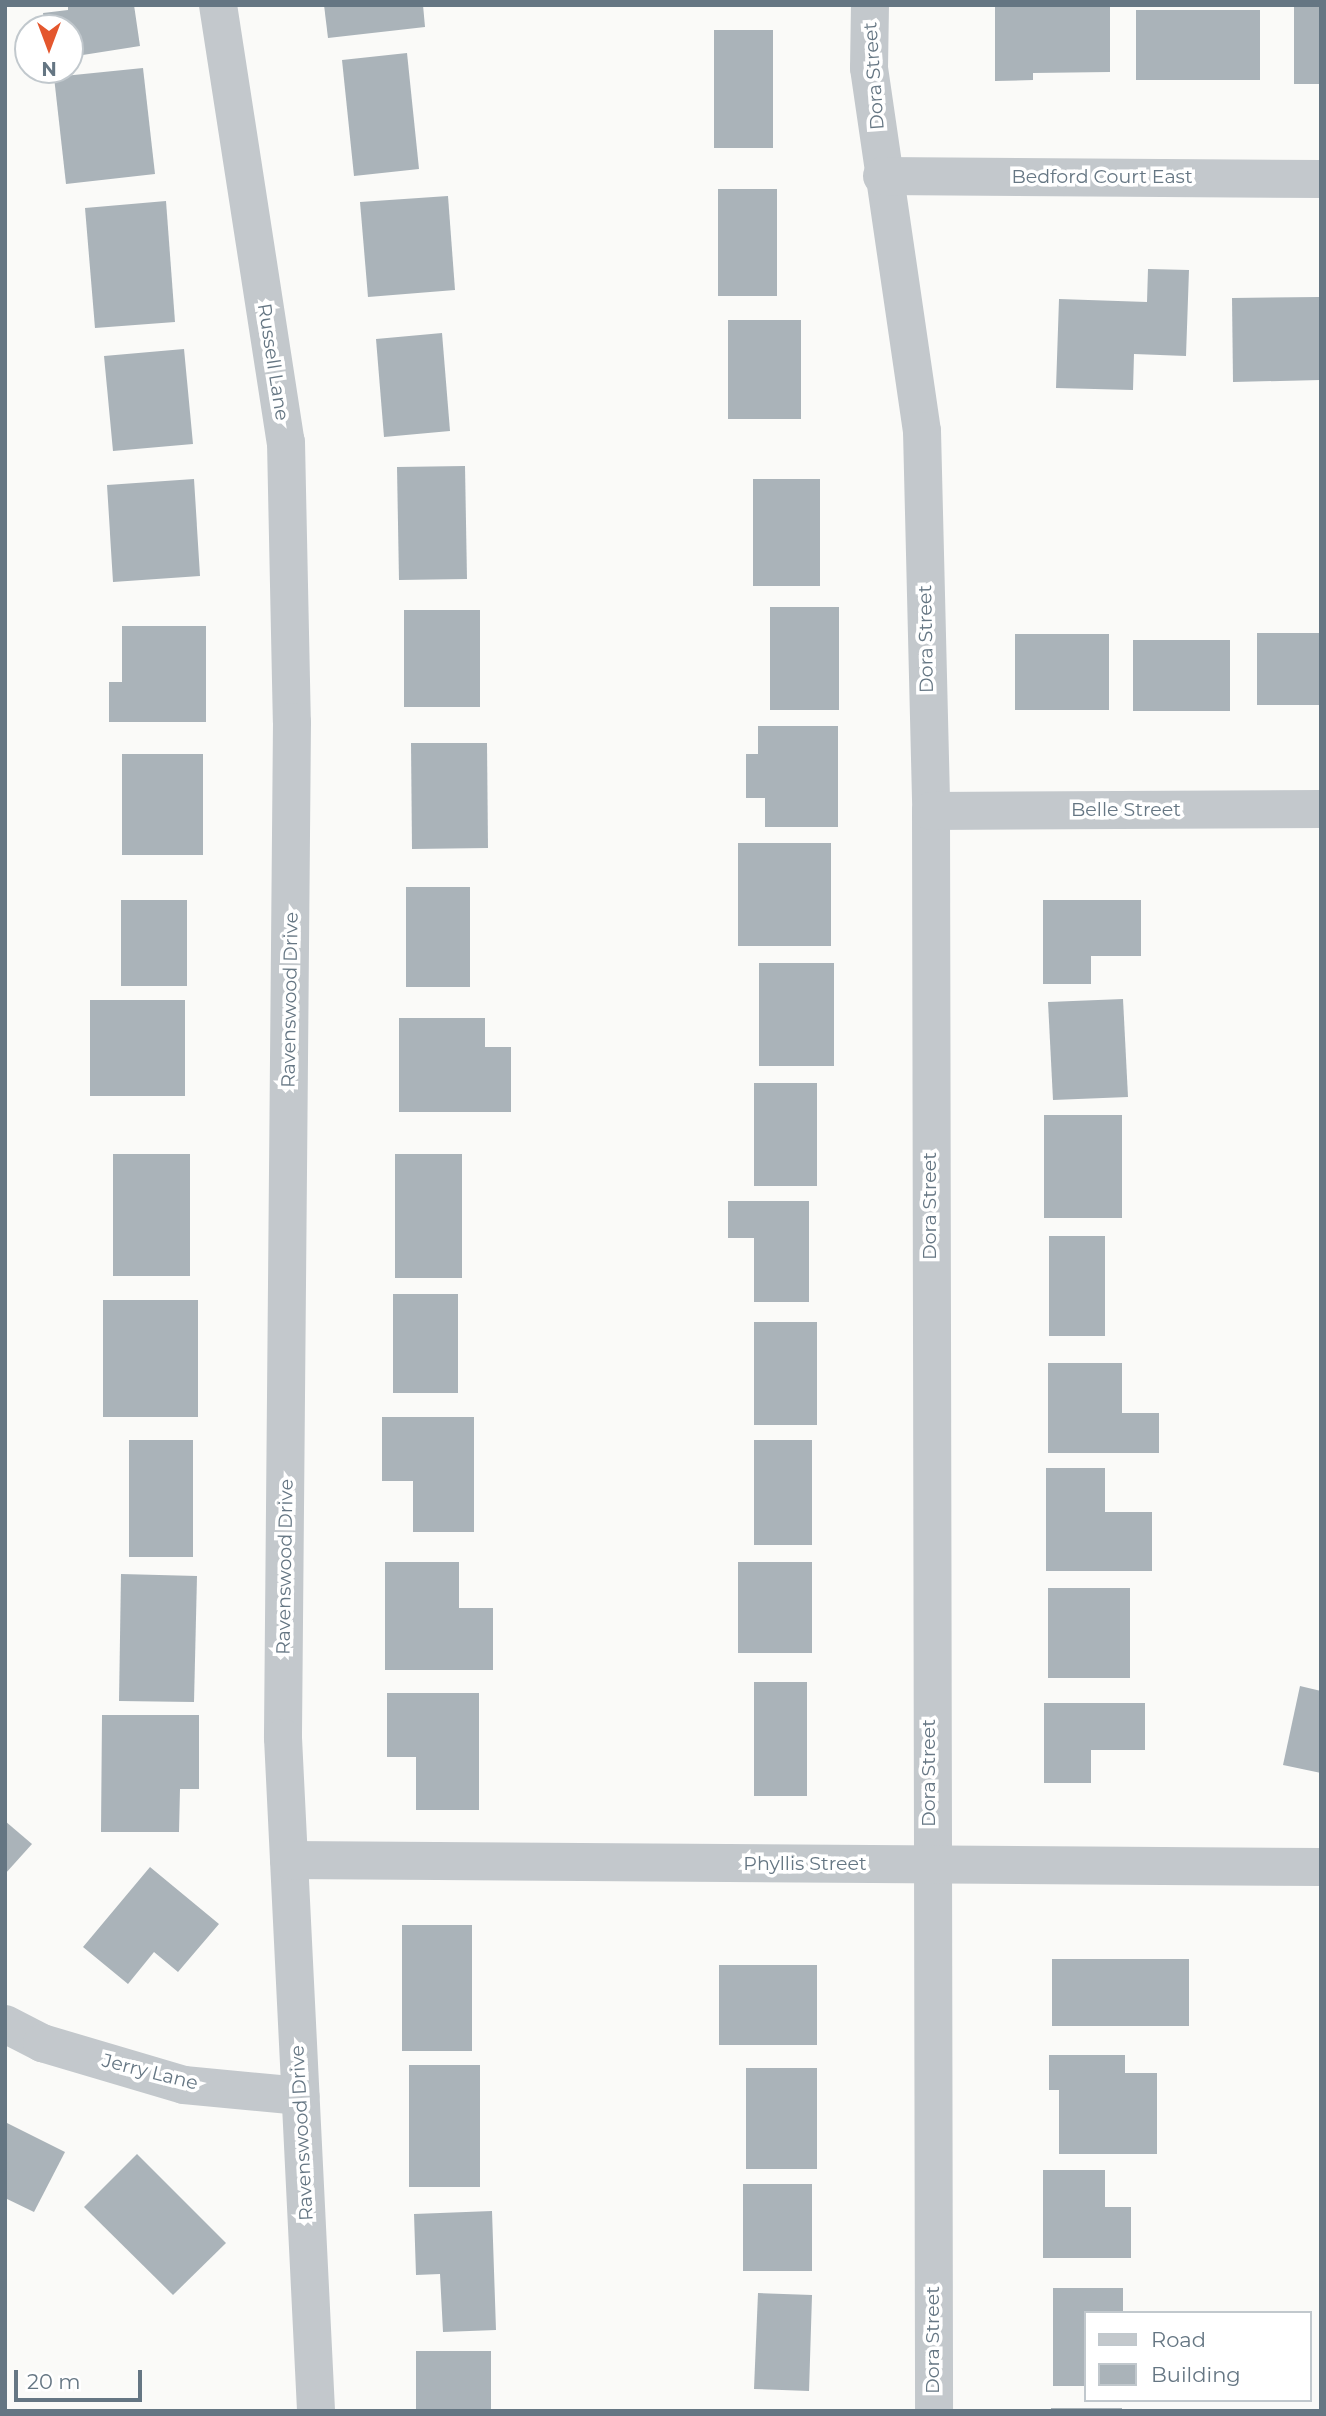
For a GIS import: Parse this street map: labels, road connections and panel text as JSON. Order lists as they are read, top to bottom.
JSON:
{
  "streets": {
    "street": [
      "Dora Street",
      "Bedford Court East",
      "Russell Lane",
      "Belle Street",
      "Ravenswood Drive",
      "Phyllis Street",
      "Jerry Lane"
    ]
  },
  "crossings": [
    ["Dora Street", "Bedford Court East"],
    ["Dora Street", "Belle Street"],
    ["Dora Street", "Phyllis Street"],
    ["Russell Lane", "Ravenswood Drive"],
    ["Ravenswood Drive", "Phyllis Street"],
    ["Ravenswood Drive", "Jerry Lane"]
  ],
  "legend": ["Road", "Building"],
  "scale_bar": "20 m",
  "north": "bottom"
}
